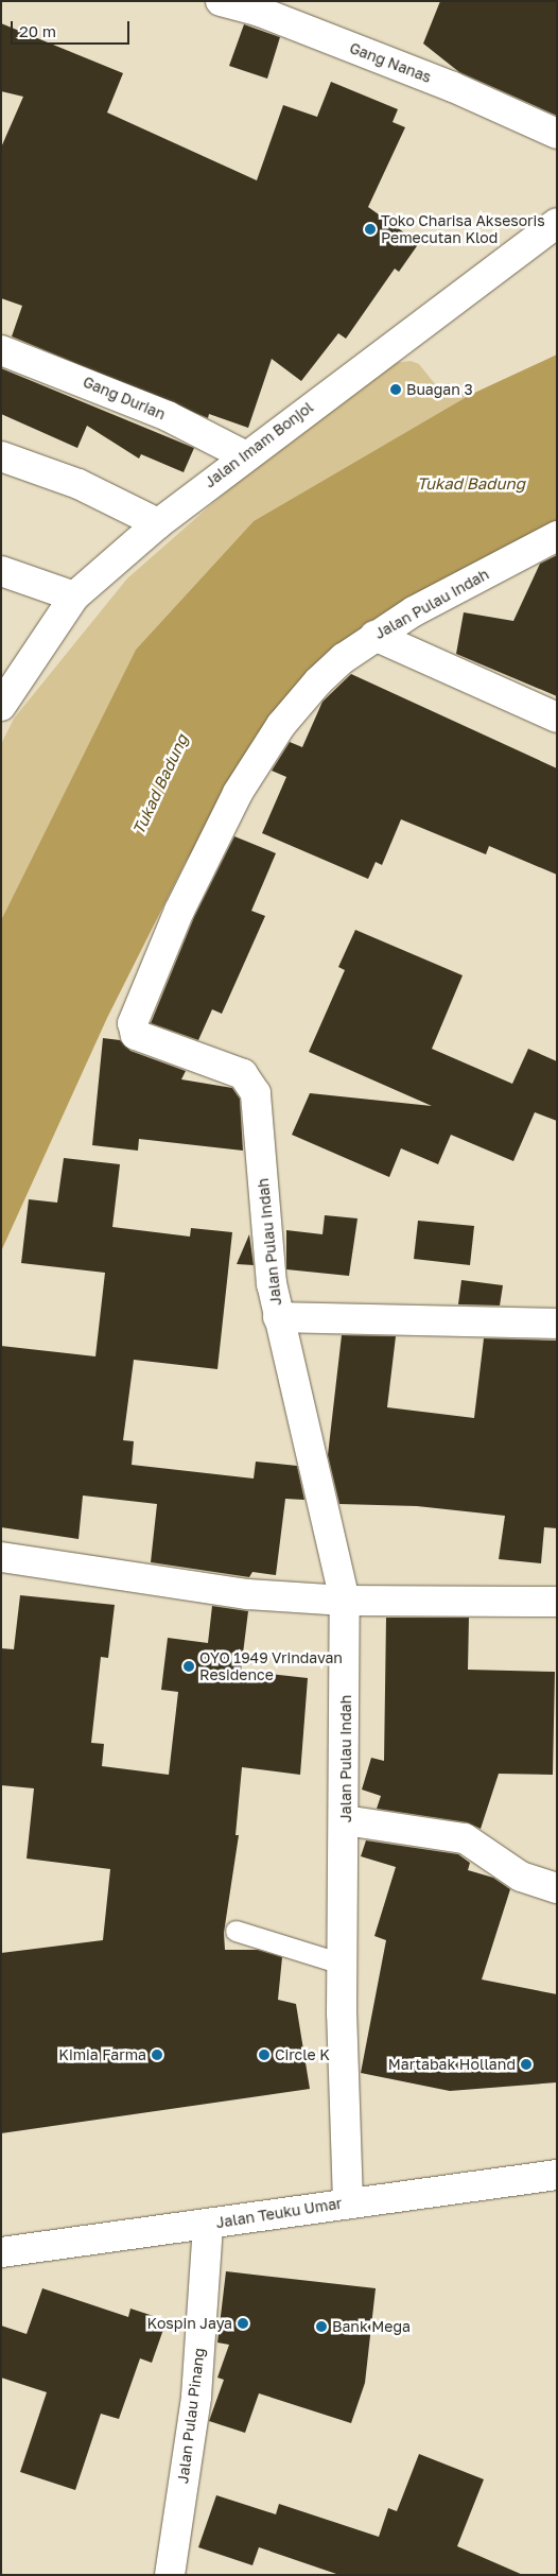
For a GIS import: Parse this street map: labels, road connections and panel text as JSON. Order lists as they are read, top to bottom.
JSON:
{
  "streets": {
    "main road": [
      "Gang Nanas",
      "Gang Durian",
      "Jalan Imam Bonjol",
      "Jalan Pulau Indah",
      "Jalan Teuku Umar",
      "Jalan Pulau Pinang"
    ]
  },
  "crossings": [
    ["Gang Durian", "Jalan Imam Bonjol"],
    ["Jalan Pulau Indah", "Jalan Teuku Umar"],
    ["Jalan Teuku Umar", "Jalan Pulau Pinang"]
  ],
  "water": ["Tukad Badung"],
  "places": [
    "Toko Charisa Aksesoris Pemecutan Klod",
    "Buagan 3",
    "OYO 1949 Vrindavan Residence",
    "Kimia Farma",
    "Circle K",
    "Martabak Holland",
    "Kospin Jaya",
    "Bank Mega"
  ],
  "scale_bar": "20 m"
}
